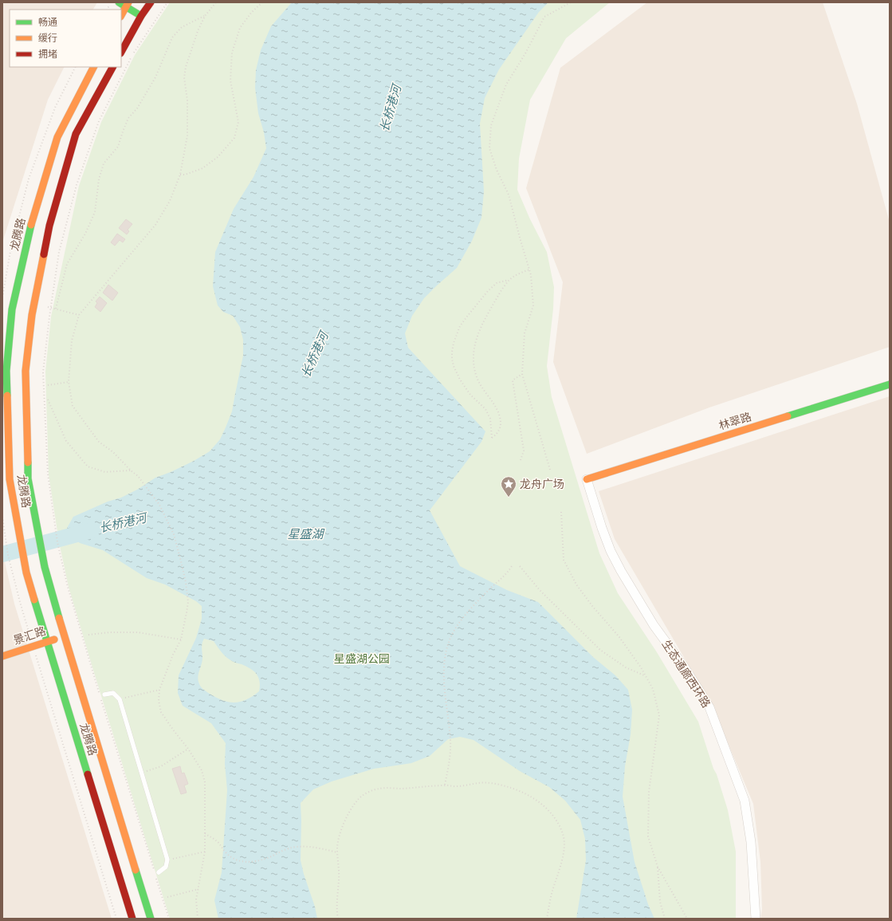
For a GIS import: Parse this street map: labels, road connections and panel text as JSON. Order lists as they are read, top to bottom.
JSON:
{
  "streets": {
    "main road": ["龙腾路", "林翠路", "景汇路"],
    "street": ["生态通廊西环路"]
  },
  "crossings": [
    ["龙腾路", "景汇路"],
    ["林翠路", "生态通廊西环路"]
  ],
  "water": ["长桥港河", "星盛湖"],
  "parks": ["星盛湖公园"],
  "places": {
    "place": ["龙舟广场"]
  },
  "legend": ["畅通", "缓行", "拥堵"]
}
